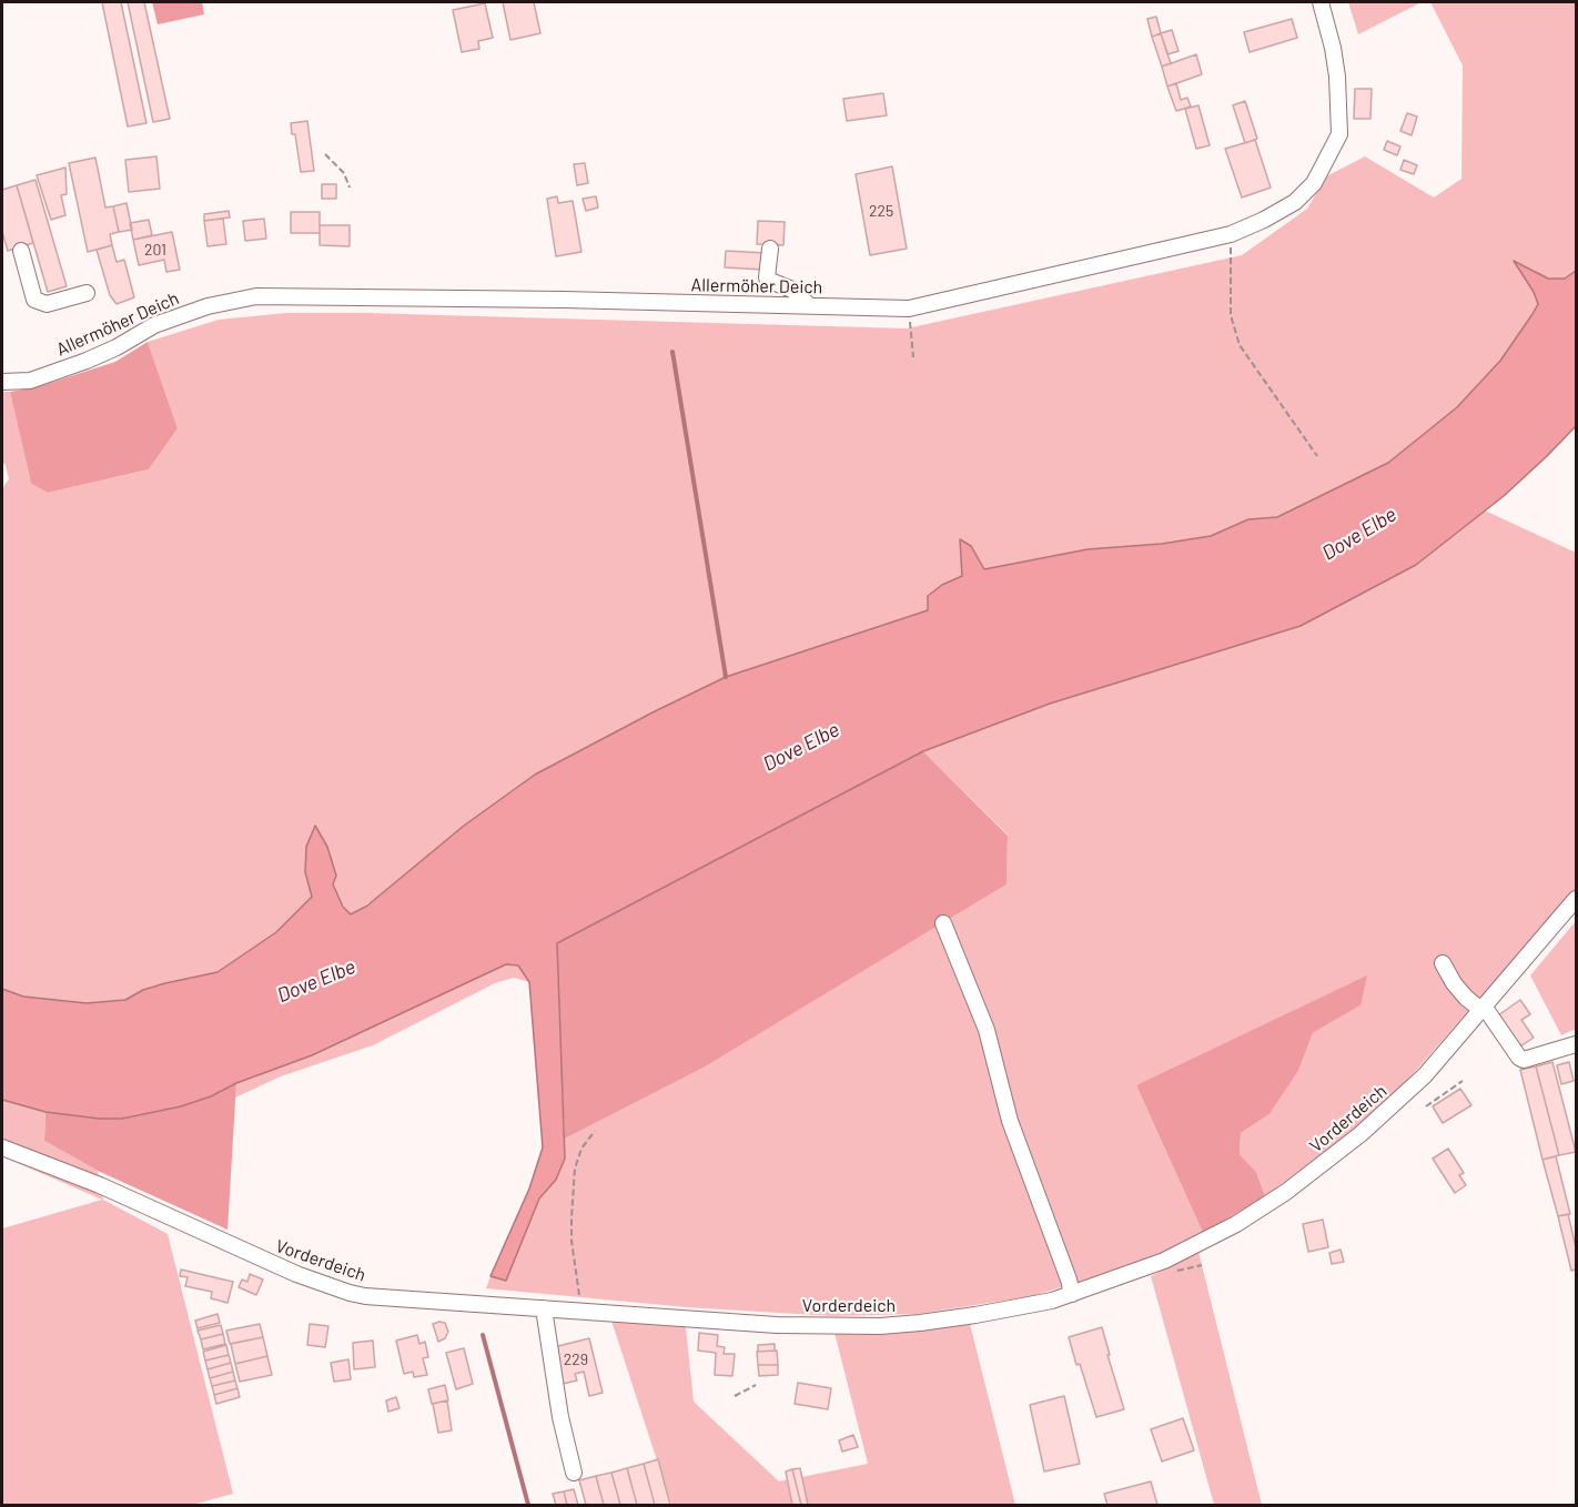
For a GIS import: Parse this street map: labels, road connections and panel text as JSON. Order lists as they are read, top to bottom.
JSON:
{
  "streets": {
    "street": ["Allermöher Deich", "Vorderdeich"]
  },
  "water": ["Dove Elbe"],
  "house_numbers": ["225", "201", "229"]
}
